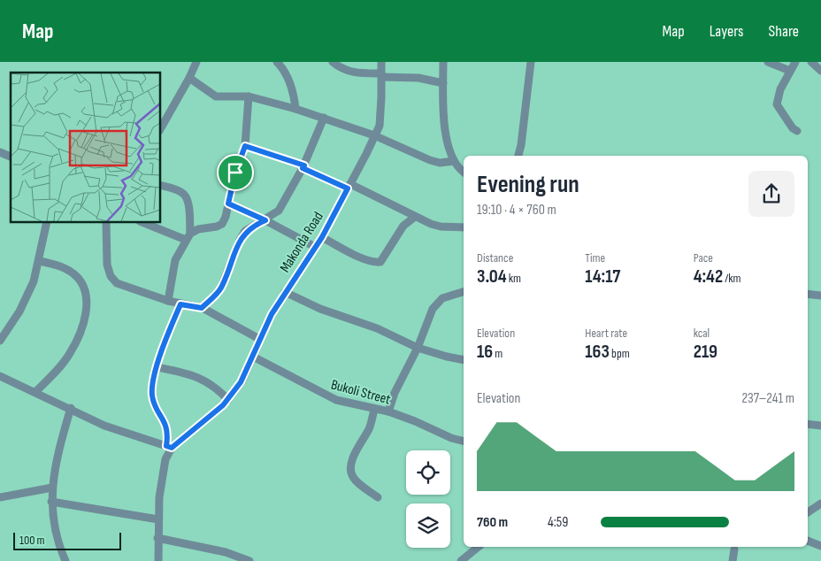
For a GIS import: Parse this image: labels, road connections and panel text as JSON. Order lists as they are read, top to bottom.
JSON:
{
  "streets": {
    "street": ["Makonda Road", "Bukoli Street"]
  },
  "crossings": [
    ["Makonda Road", "Bukoli Street"]
  ],
  "scale_bar": "100 m",
  "page": {
    "header": "Map",
    "nav": ["Map", "Layers", "Share"],
    "heading": ["Evening run", "19:10 · 4 × 760 m"],
    "stats": [
      ["Distance", "3.04 km"],
      ["Time", "14:17"],
      ["Pace", "4:42 /km"],
      ["Elevation", "16 m"],
      ["Heart rate", "163 bpm"],
      ["kcal", "219"]
    ],
    "chart": ["Elevation", "237–241 m"],
    "list": [
      {
        "name": "760 m",
        "note": "4:59"
      }
    ],
    "scale": "100 m"
  }
}
